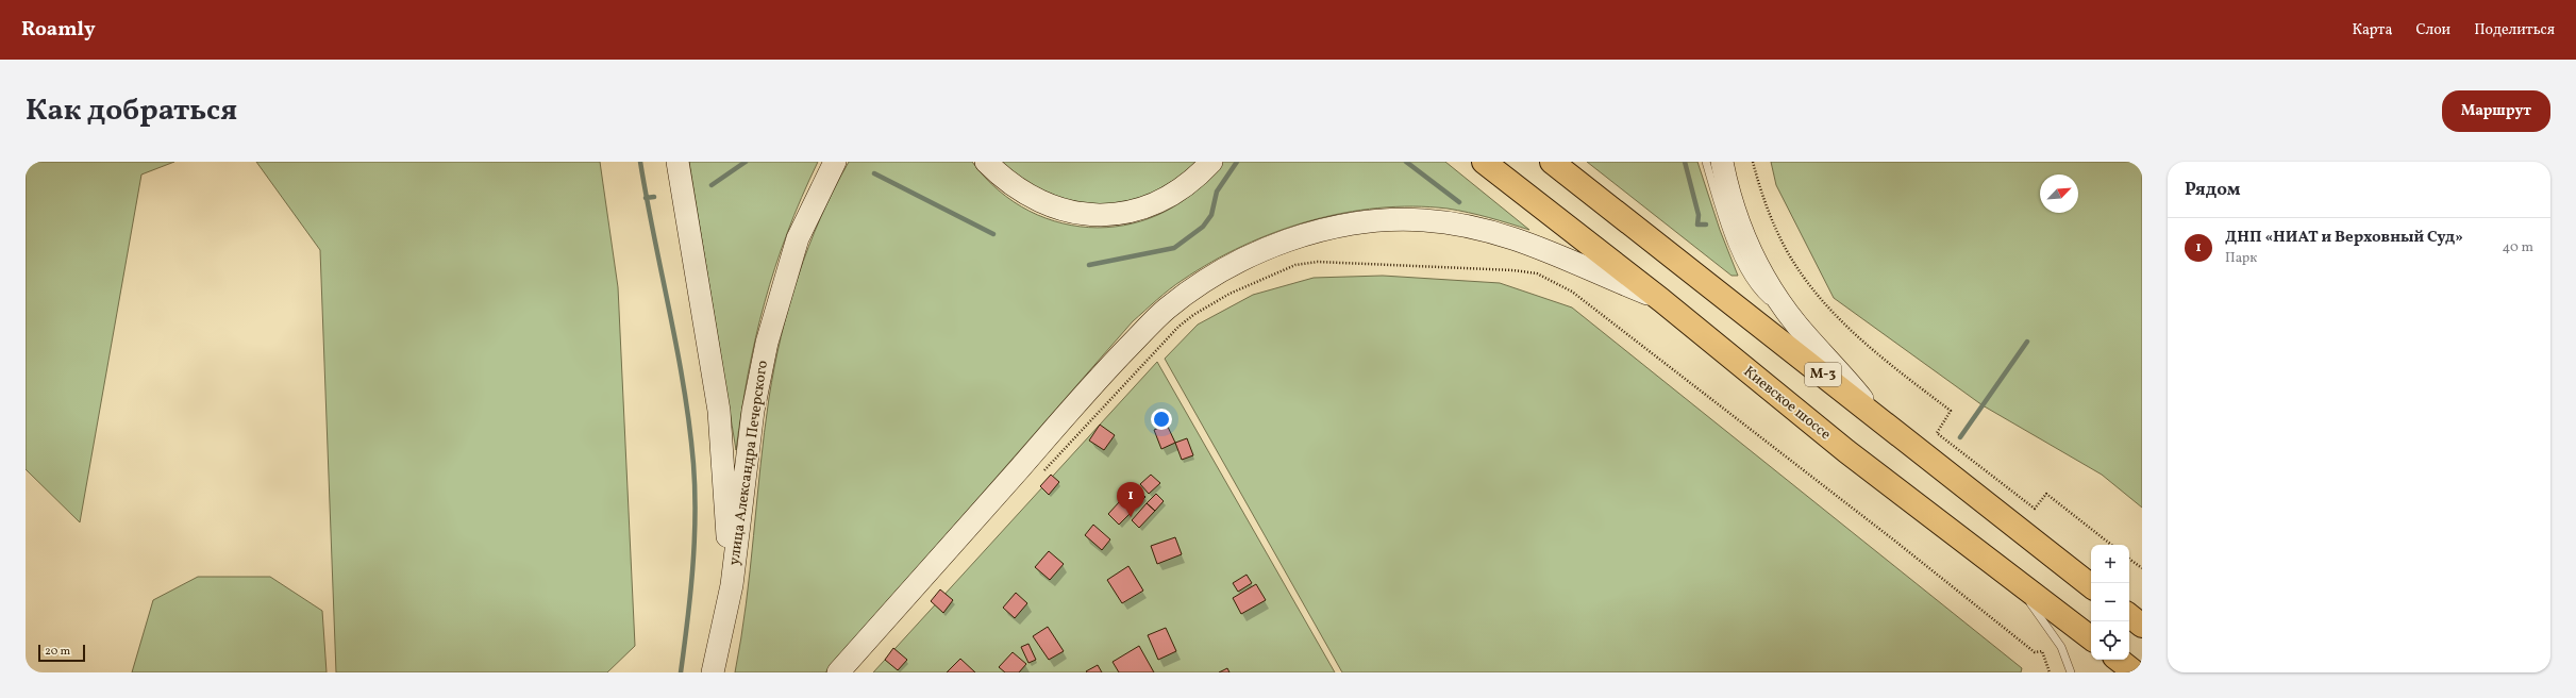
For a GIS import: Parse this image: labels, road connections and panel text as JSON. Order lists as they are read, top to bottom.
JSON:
{
  "streets": {
    "highway": ["М-3", "Киевское шоссе"],
    "main road": ["улица Александра Печерского"]
  },
  "scale_bar": "20 m",
  "north": "top right",
  "page": {
    "header": "Roamly",
    "nav": ["Карта", "Слои", "Поделиться"],
    "title": "Как добраться",
    "buttons": "Маршрут",
    "heading": "Рядом",
    "list": [
      {
        "mark": "1",
        "name": "ДНП «НИАТ и Верховный Суд»",
        "note": "Парк",
        "value": "40 m"
      }
    ],
    "pins": "1",
    "map_buttons": ["+", "−"],
    "scale": "20 m"
  }
}
